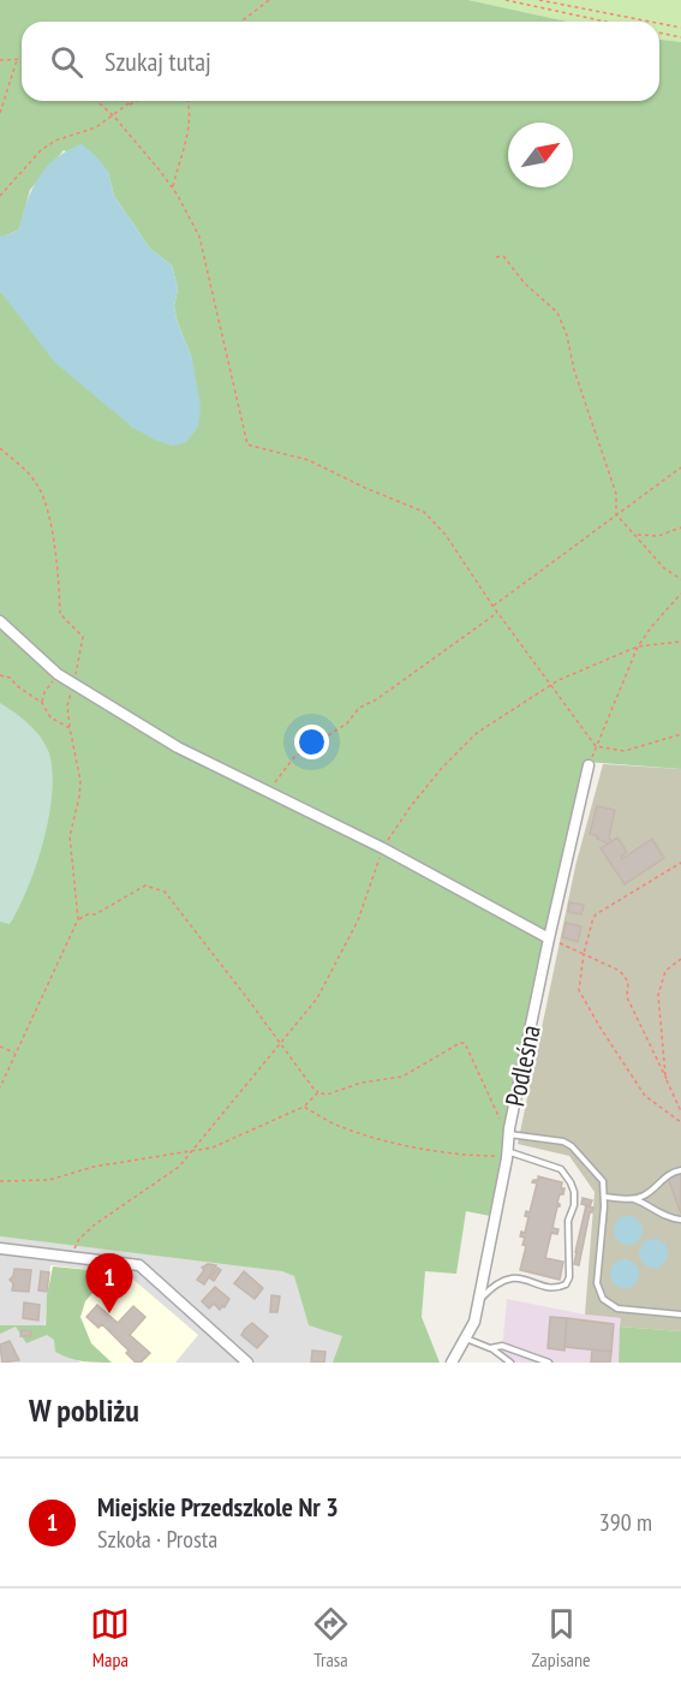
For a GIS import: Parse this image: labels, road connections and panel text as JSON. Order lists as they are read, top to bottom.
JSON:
{
  "streets": {
    "street": ["Podleśna"]
  },
  "north": "top right",
  "page": {
    "search": "Szukaj tutaj",
    "pins": "1",
    "heading": "W pobliżu",
    "list": [
      {
        "mark": "1",
        "name": "Miejskie Przedszkole Nr 3",
        "note": "Szkoła · Prosta",
        "value": "390 m"
      }
    ],
    "nav": ["Mapa", "Trasa", "Zapisane"]
  }
}
